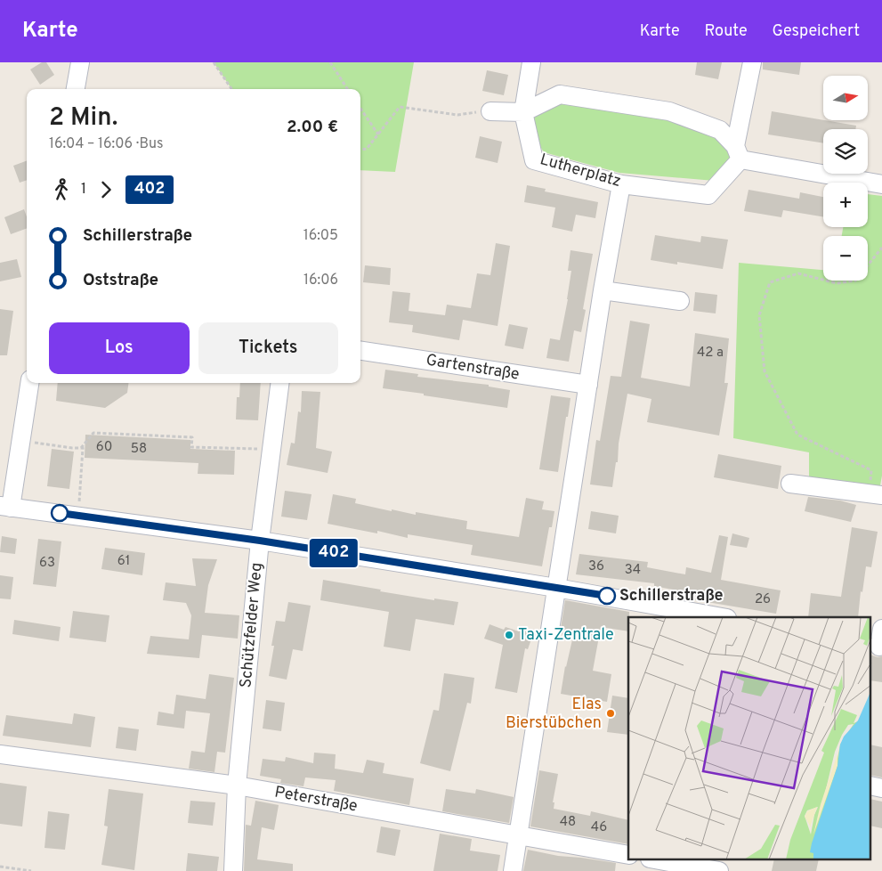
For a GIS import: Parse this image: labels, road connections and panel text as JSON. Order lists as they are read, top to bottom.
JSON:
{
  "streets": {
    "street": [
      "Lutherplatz",
      "Gartenstraße",
      "Schützfelder Weg",
      "Peterstraße"
    ]
  },
  "crossings": [
    ["Schützfelder Weg", "Peterstraße"]
  ],
  "places": ["Schillerstraße", "Taxi-Zentrale", "Elas Bierstübchen"],
  "lines": ["bus line 402"],
  "house_numbers": [
    "42 a",
    "60",
    "58",
    "61",
    "63",
    "36",
    "34",
    "26",
    "48",
    "46"
  ],
  "north": "right",
  "page": {
    "header": "Karte",
    "nav": ["Karte", "Route", "Gespeichert"],
    "on_map": "402",
    "map_buttons": ["+", "−"],
    "heading": ["2 Min.", "16:04 – 16:06 · Bus", "2.00 €"],
    "legs": ["1", "402"],
    "list": [
      {
        "name": "Schillerstraße",
        "value": "16:05"
      },
      {
        "name": "Oststraße",
        "value": "16:06"
      }
    ],
    "buttons": ["Los", "Tickets"]
  }
}
